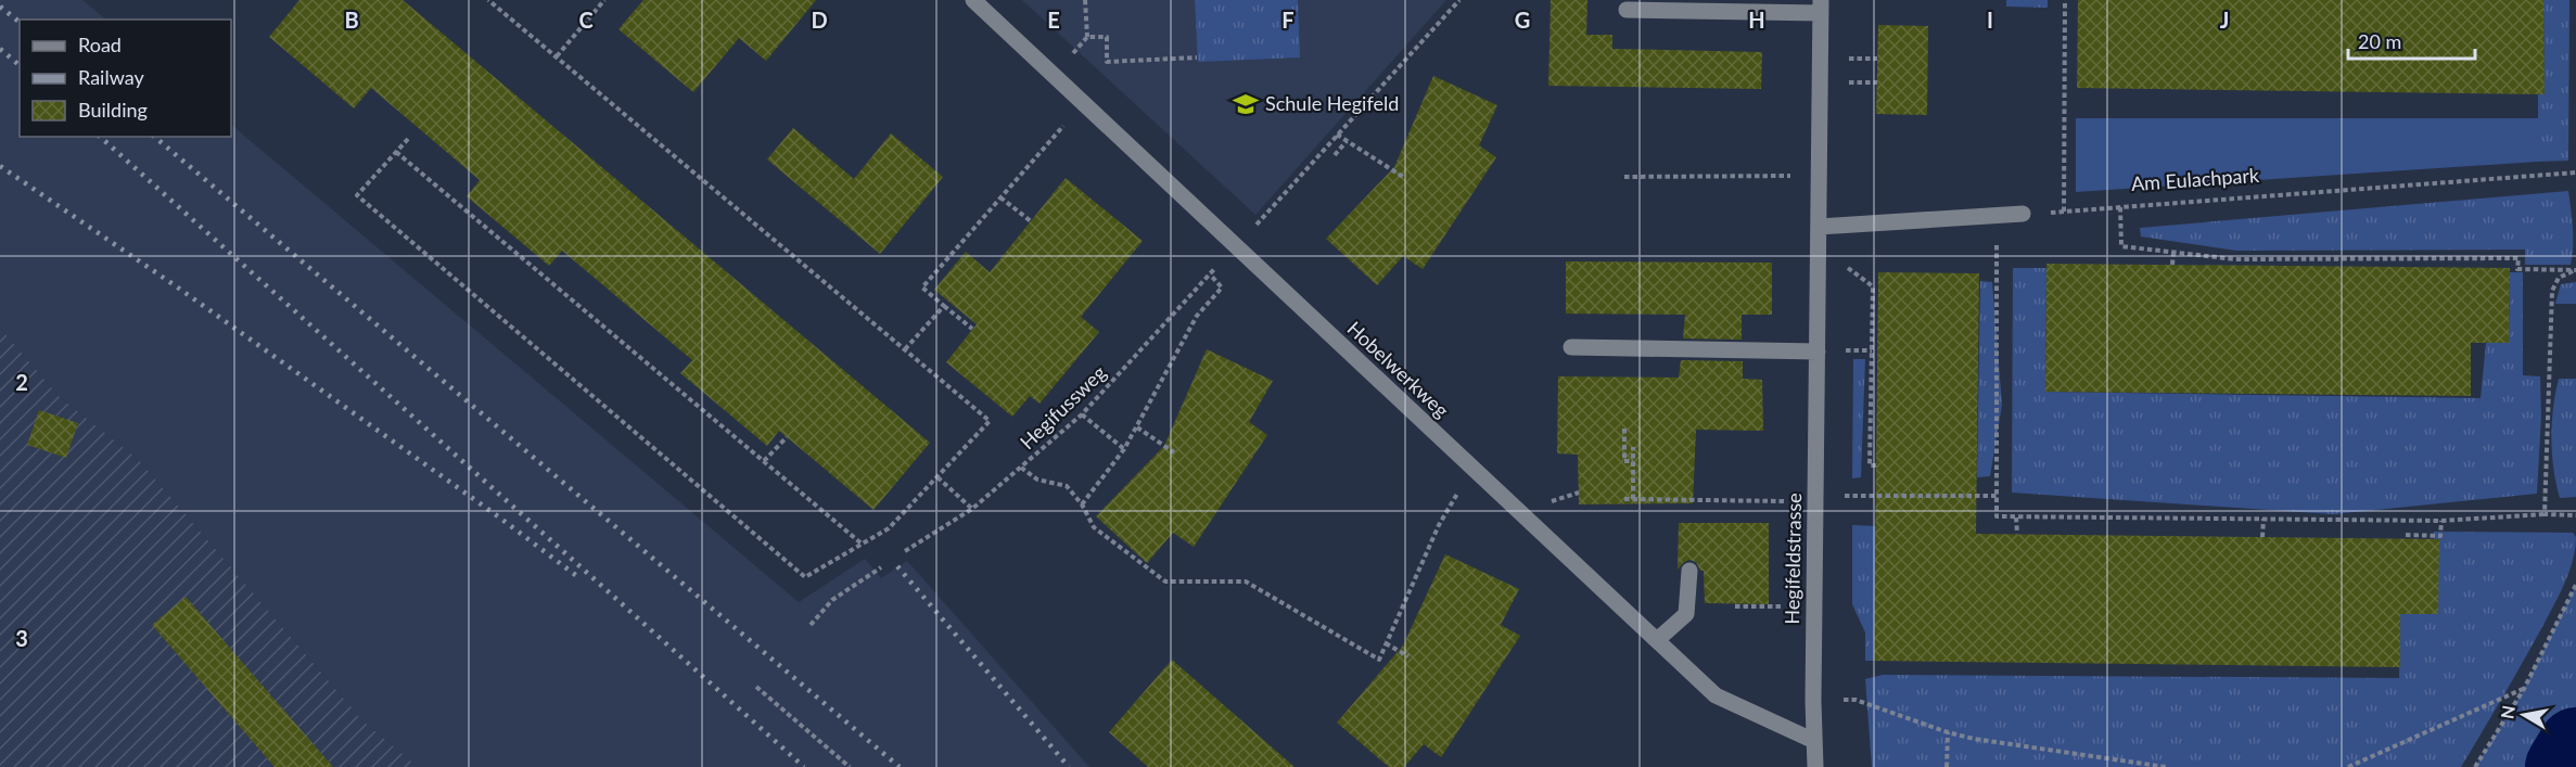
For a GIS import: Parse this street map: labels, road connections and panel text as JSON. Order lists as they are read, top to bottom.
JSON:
{
  "streets": {
    "street": ["Hobelwerkweg", "Hegifeldstrasse"],
    "path": ["Am Eulachpark", "Hegifussweg"]
  },
  "crossings": [
    ["Hobelwerkweg", "Hegifeldstrasse"]
  ],
  "places": {
    "school or university": ["Schule Hegifeld"]
  },
  "legend": ["Road", "Railway", "Building"],
  "scale_bar": "20 m",
  "north": "left",
  "grid": {
    "columns": [
      "B",
      "C",
      "D",
      "E",
      "F",
      "G",
      "H",
      "I",
      "J"
    ],
    "rows": ["2", "3"]
  }
}
